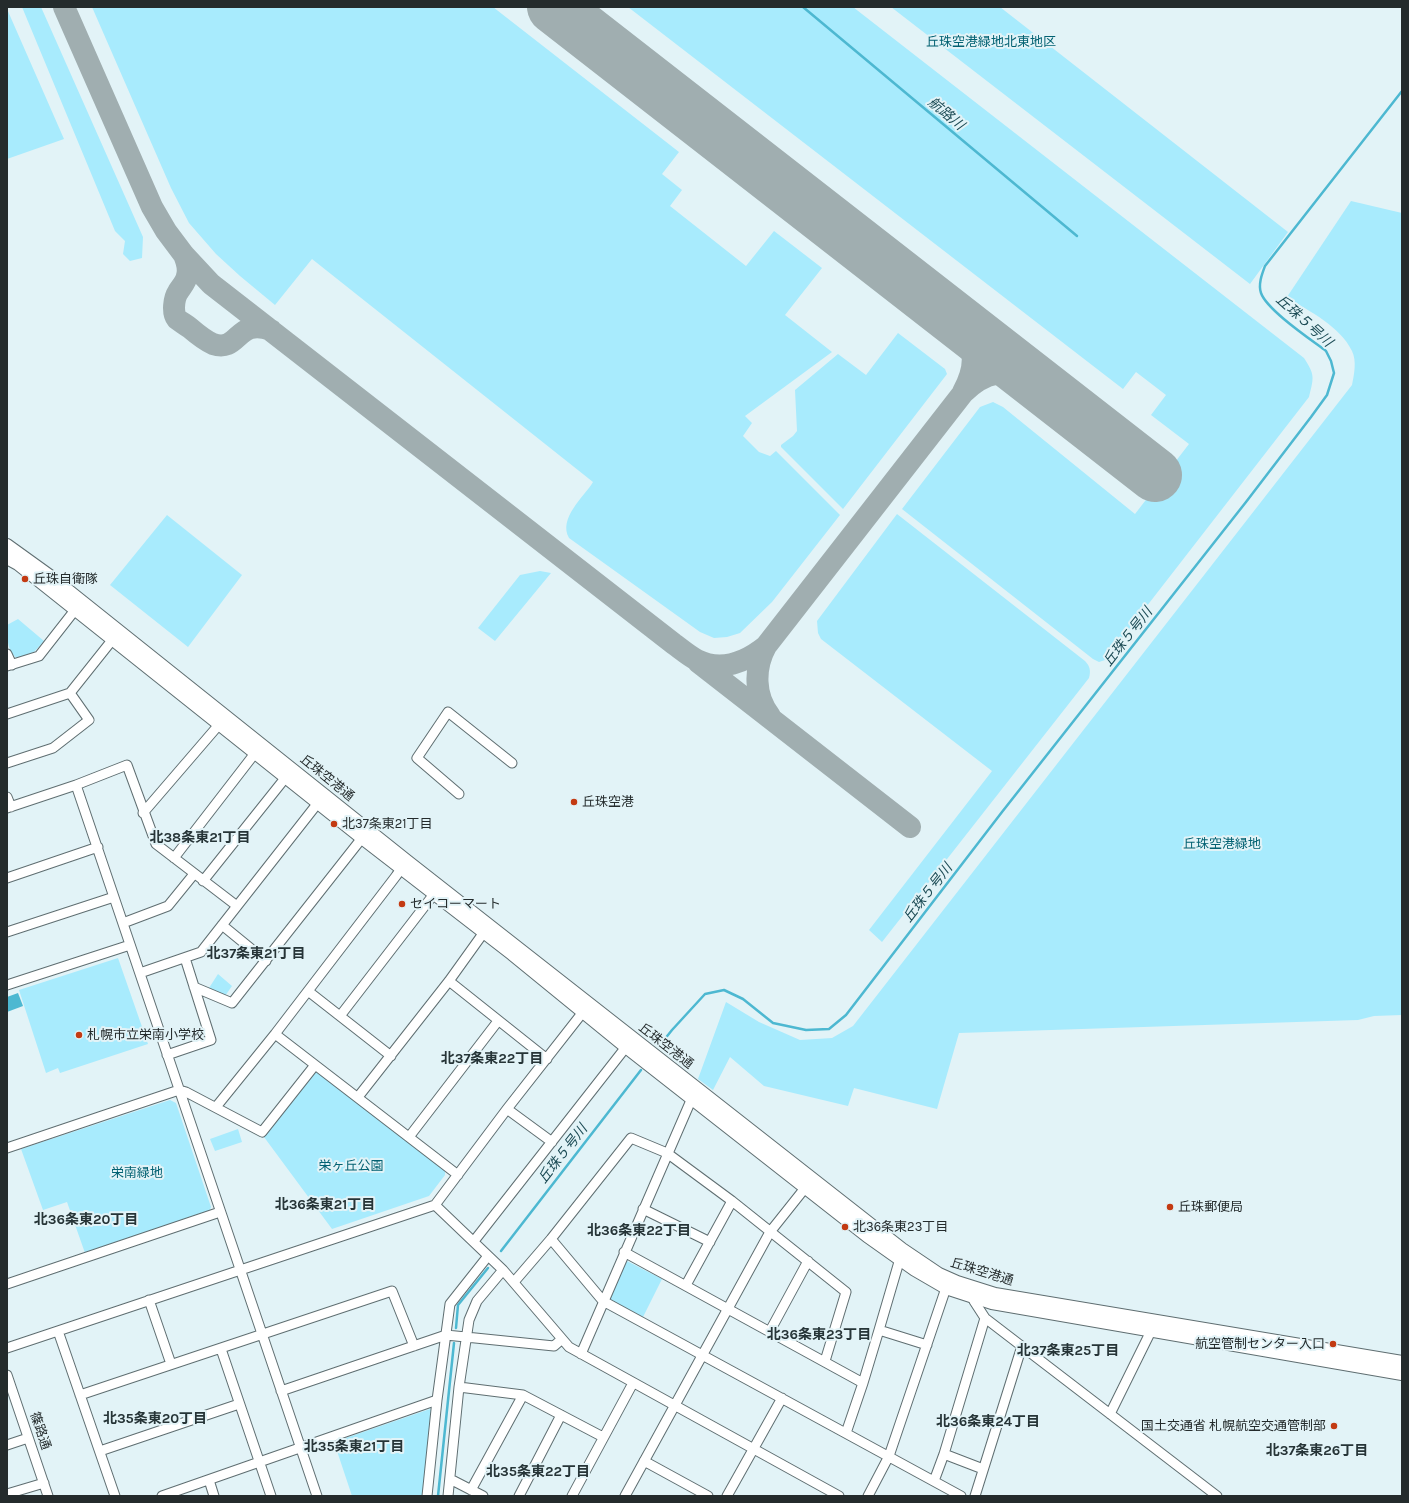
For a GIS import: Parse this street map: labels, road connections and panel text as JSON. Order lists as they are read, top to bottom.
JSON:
{
  "streets": {
    "main road": ["丘珠空港通"],
    "street": ["篠路通"]
  },
  "districts": [
    "北38条東21丁目",
    "北37条東21丁目",
    "北37条東22丁目",
    "北36条東21丁目",
    "北36条東20丁目",
    "北36条東22丁目",
    "北36条東23丁目",
    "北37条東25丁目",
    "北35条東20丁目",
    "北36条東24丁目",
    "北35条東21丁目",
    "北37条東26丁目",
    "北35条東22丁目"
  ],
  "water": ["航路川", "丘珠５号川"],
  "parks": [
    "丘珠空港緑地北東地区",
    "丘珠空港緑地",
    "栄ヶ丘公園",
    "栄南緑地"
  ],
  "places": [
    "丘珠自衛隊",
    "丘珠空港",
    "北37条東21丁目",
    "セイコーマート",
    "札幌市立栄南小学校",
    "丘珠郵便局",
    "北36条東23丁目",
    "航空管制センター入口",
    "国土交通省 札幌航空交通管制部"
  ]
}
